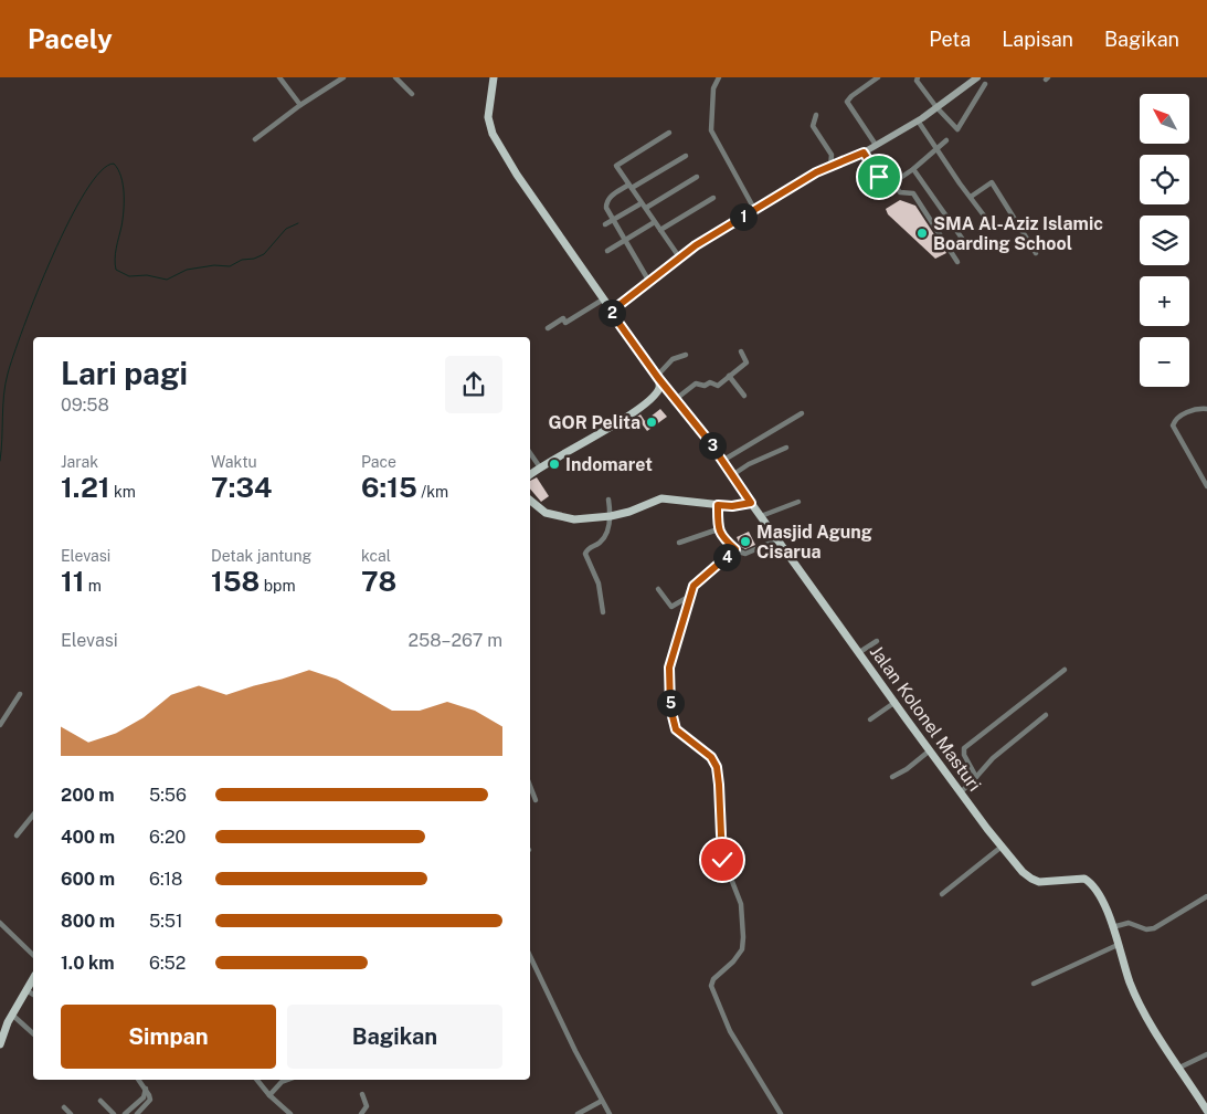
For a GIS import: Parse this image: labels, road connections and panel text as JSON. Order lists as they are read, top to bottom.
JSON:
{
  "streets": {
    "main road": ["Jalan Kolonel Masturi"]
  },
  "places": [
    "SMA Al-Aziz Islamic Boarding School",
    "GOR Pelita",
    "Indomaret",
    "Masjid Agung Cisarua"
  ],
  "north": "top left",
  "page": {
    "header": "Pacely",
    "nav": ["Peta", "Lapisan", "Bagikan"],
    "map_buttons": ["+", "−"],
    "pins": [
      "1",
      "2",
      "3",
      "4",
      "5"
    ],
    "heading": ["Lari pagi", "09:58"],
    "stats": [
      ["Jarak", "1.21 km"],
      ["Waktu", "7:34"],
      ["Pace", "6:15 /km"],
      ["Elevasi", "11 m"],
      ["Detak jantung", "158 bpm"],
      ["kcal", "78"]
    ],
    "chart": ["Elevasi", "258–267 m"],
    "list": [
      {
        "name": "200 m",
        "note": "5:56"
      },
      {
        "name": "400 m",
        "note": "6:20"
      },
      {
        "name": "600 m",
        "note": "6:18"
      },
      {
        "name": "800 m",
        "note": "5:51"
      },
      {
        "name": "1.0 km",
        "note": "6:52"
      }
    ],
    "buttons": ["Simpan", "Bagikan"]
  }
}
